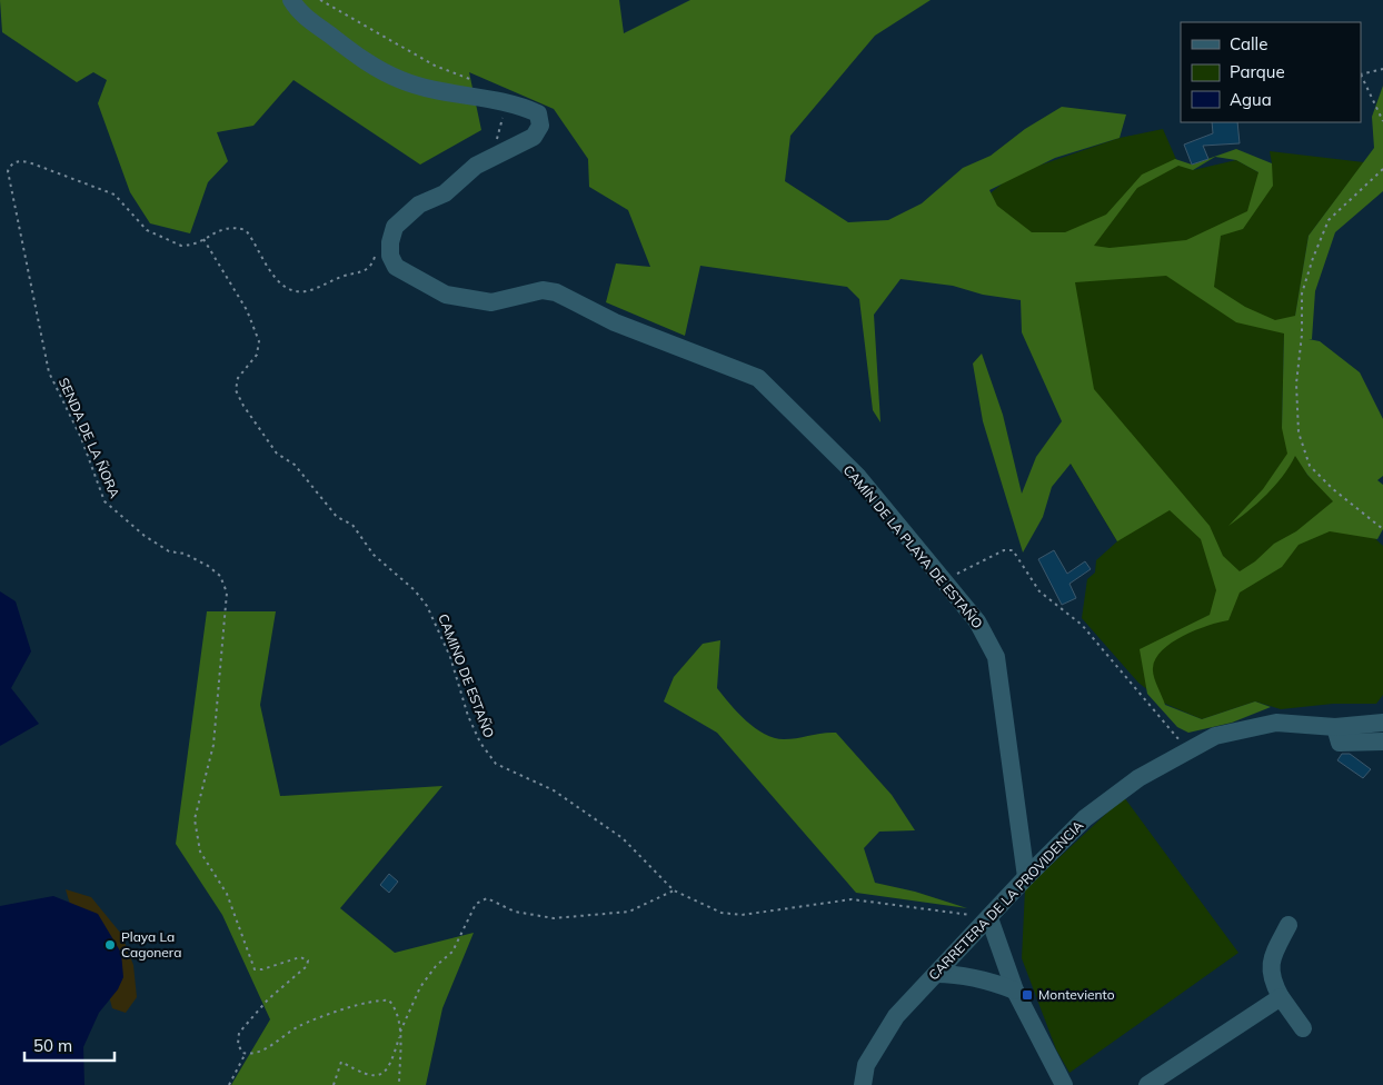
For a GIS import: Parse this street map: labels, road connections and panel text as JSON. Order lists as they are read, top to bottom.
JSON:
{
  "streets": {
    "street": ["CAMÍN DE LA PLAYA DE ESTAÑO", "CARRETERA DE LA PROVIDENCIA"],
    "path": ["SENDA DE LA ÑORA", "CAMINO DE ESTAÑO"]
  },
  "crossings": [
    ["SENDA DE LA ÑORA", "CAMINO DE ESTAÑO"],
    ["CAMÍN DE LA PLAYA DE ESTAÑO", "CARRETERA DE LA PROVIDENCIA"],
    ["CAMINO DE ESTAÑO", "CARRETERA DE LA PROVIDENCIA"]
  ],
  "places": {
    "other": ["Playa La Cagonera"],
    "transit": ["Monteviento"]
  },
  "legend": ["Calle", "Parque", "Agua"],
  "scale_bar": "50 m"
}
